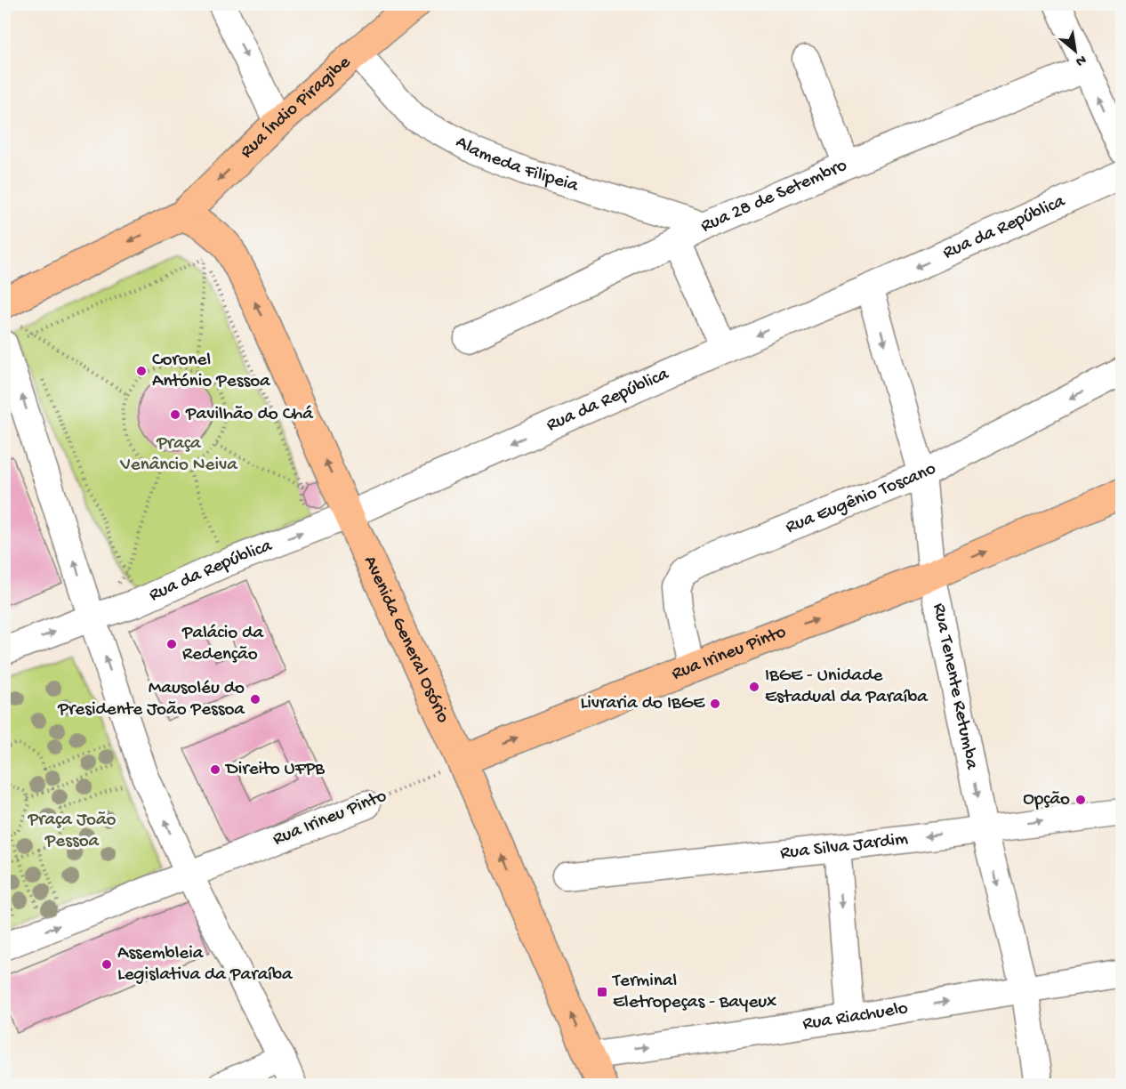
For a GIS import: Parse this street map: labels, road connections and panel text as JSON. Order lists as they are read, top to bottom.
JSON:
{
  "streets": {
    "main road": ["Rua Índio Piragibe", "Avenida General Osório", "Rua Irineu Pinto"],
    "street": [
      "Alameda Filipeia",
      "Rua 28 de Setembro",
      "Rua da República",
      "Rua Eugênio Toscano",
      "Rua Tenente Retumba",
      "Rua Silva Jardim",
      "Rua Riachuelo"
    ]
  },
  "crossings": [
    ["Rua Índio Piragibe", "Alameda Filipeia"],
    ["Rua Índio Piragibe", "Avenida General Osório"],
    ["Alameda Filipeia", "Rua 28 de Setembro"],
    ["Rua da República", "Avenida General Osório"],
    ["Rua da República", "Rua Tenente Retumba"],
    ["Rua Eugênio Toscano", "Rua Irineu Pinto"],
    ["Rua Eugênio Toscano", "Rua Tenente Retumba"],
    ["Avenida General Osório", "Rua Irineu Pinto"],
    ["Avenida General Osório", "Rua Riachuelo"],
    ["Rua Irineu Pinto", "Rua Tenente Retumba"],
    ["Rua Tenente Retumba", "Rua Silva Jardim"],
    ["Rua Tenente Retumba", "Rua Riachuelo"]
  ],
  "one_way": [
    "Rua Índio Piragibe",
    "Rua Eugênio Toscano",
    "Avenida General Osório",
    "Rua Irineu Pinto",
    "Rua Tenente Retumba",
    "Rua Riachuelo"
  ],
  "parks": ["Praça Venâncio Neiva", "Praça João Pessoa"],
  "places": {
    "other": [
      "Coronel António Pessoa",
      "Pavilhão do Chá",
      "Palácio da Redenção",
      "IBGE - Unidade Estadual da Paraíba",
      "Mausoléu do Presidente João Pessoa",
      "Livraria do IBGE",
      "Direito UFPB",
      "Opção",
      "Assembleia Legislativa da Paraíba"
    ],
    "transit": ["Terminal Eletropeças - Bayeux"]
  },
  "north": "bottom right"
}
